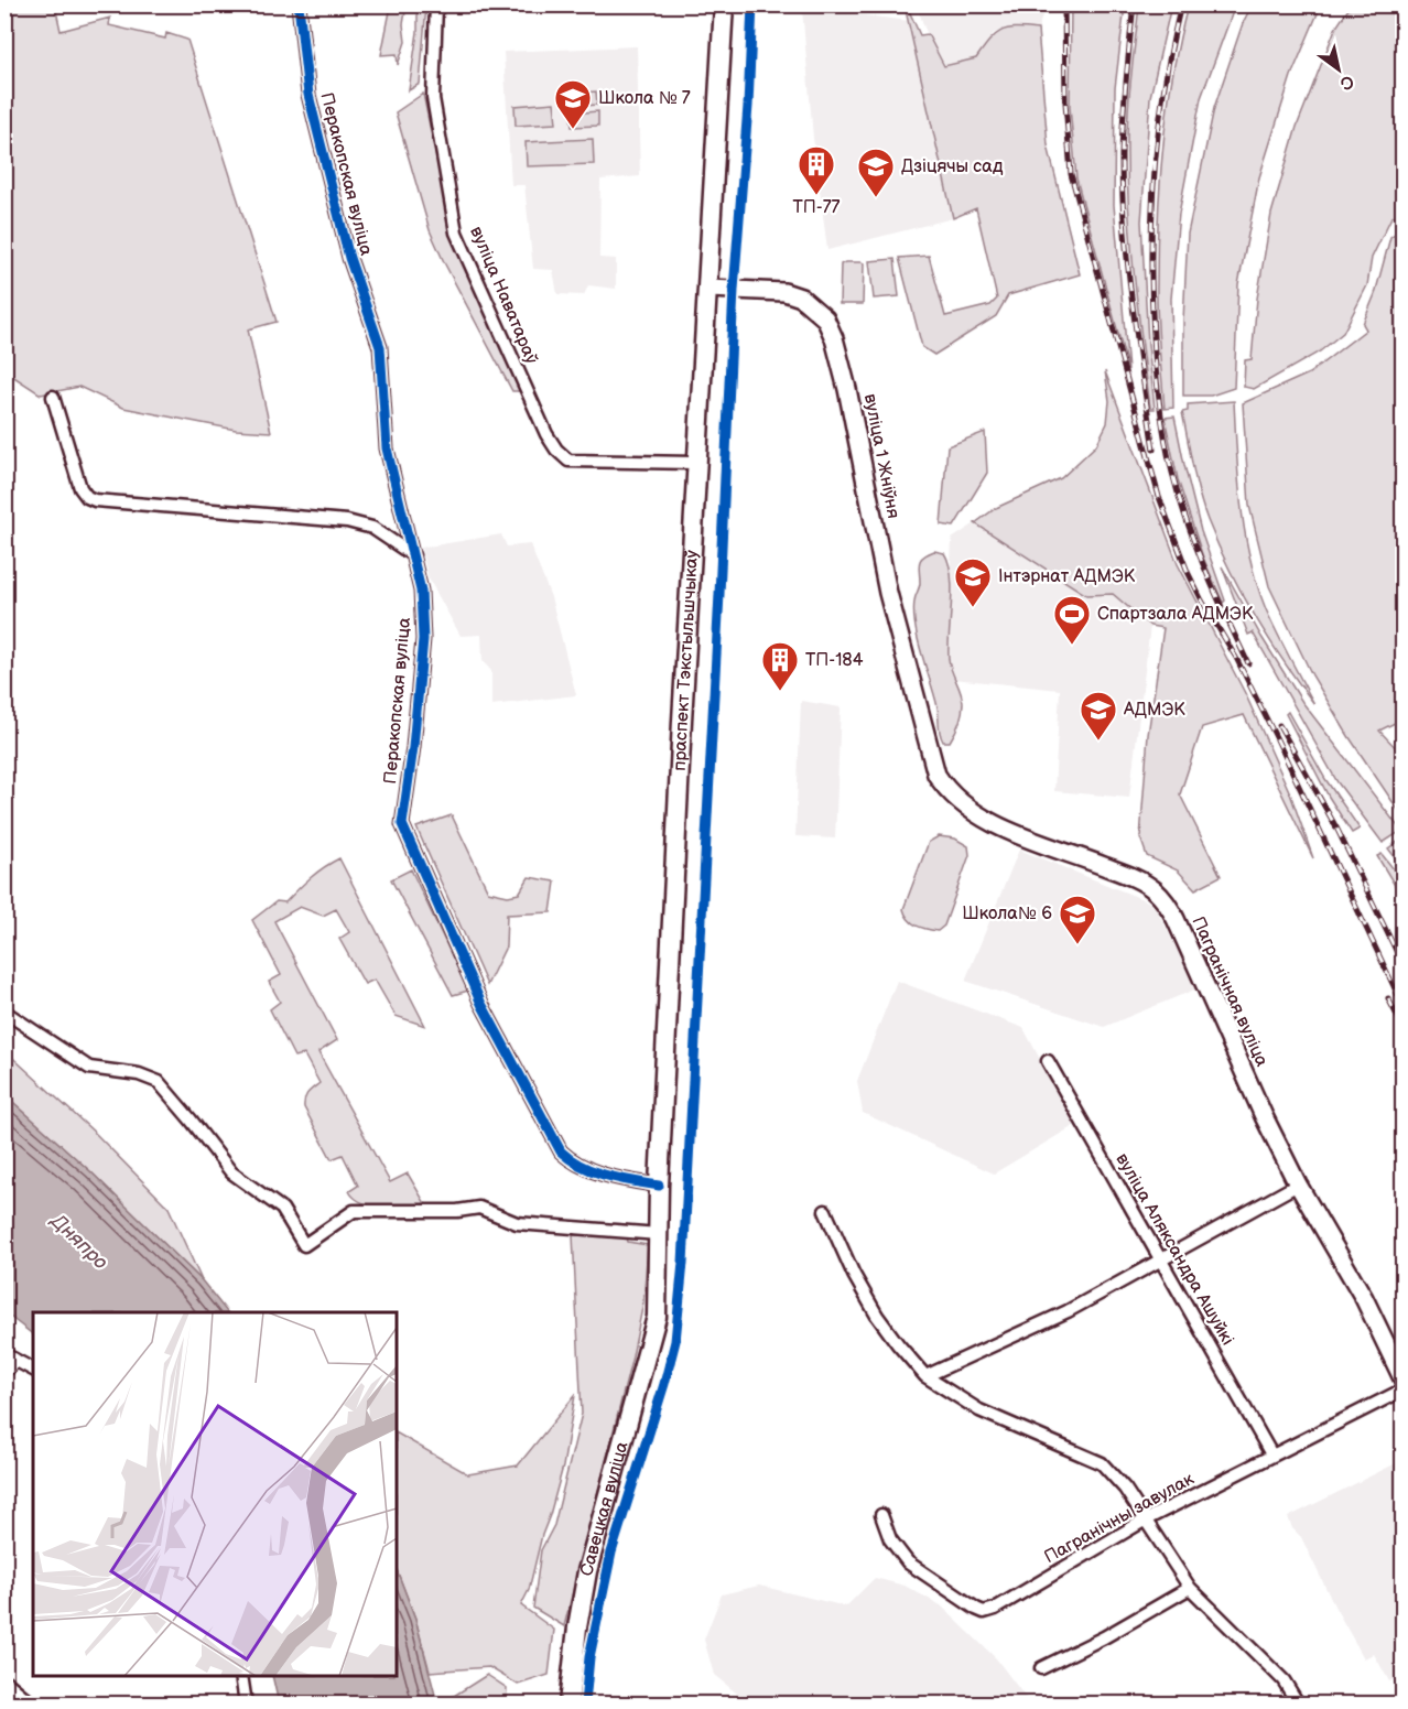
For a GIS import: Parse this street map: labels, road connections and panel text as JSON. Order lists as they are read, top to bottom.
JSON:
{
  "streets": {
    "main road": [
      "вуліца 1 Жніўня",
      "праспект Тэкстыльшчыкаў",
      "Пагранічная вуліца",
      "Савецкая вуліца"
    ],
    "street": [
      "Перакопская вуліца",
      "вуліца Наватараў",
      "вуліца Аляксандра Ашуйкі",
      "Пагранічны завулак"
    ]
  },
  "crossings": [
    ["Перакопская вуліца", "праспект Тэкстыльшчыкаў"],
    ["вуліца Наватараў", "праспект Тэкстыльшчыкаў"],
    ["вуліца 1 Жніўня", "праспект Тэкстыльшчыкаў"],
    ["вуліца 1 Жніўня", "Пагранічная вуліца"],
    ["праспект Тэкстыльшчыкаў", "Савецкая вуліца"],
    ["вуліца Аляксандра Ашуйкі", "Пагранічны завулак"]
  ],
  "water": ["Дняпро"],
  "places": {
    "school or university": [
      "Школа № 7",
      "Дзіцячы сад",
      "Інтэрнат АДМЭК",
      "АДМЭК",
      "Школа№ 6"
    ],
    "building": ["ТП-77", "ТП-184"],
    "sports": ["Спартзала АДМЭК"]
  },
  "north": "bottom right"
}
